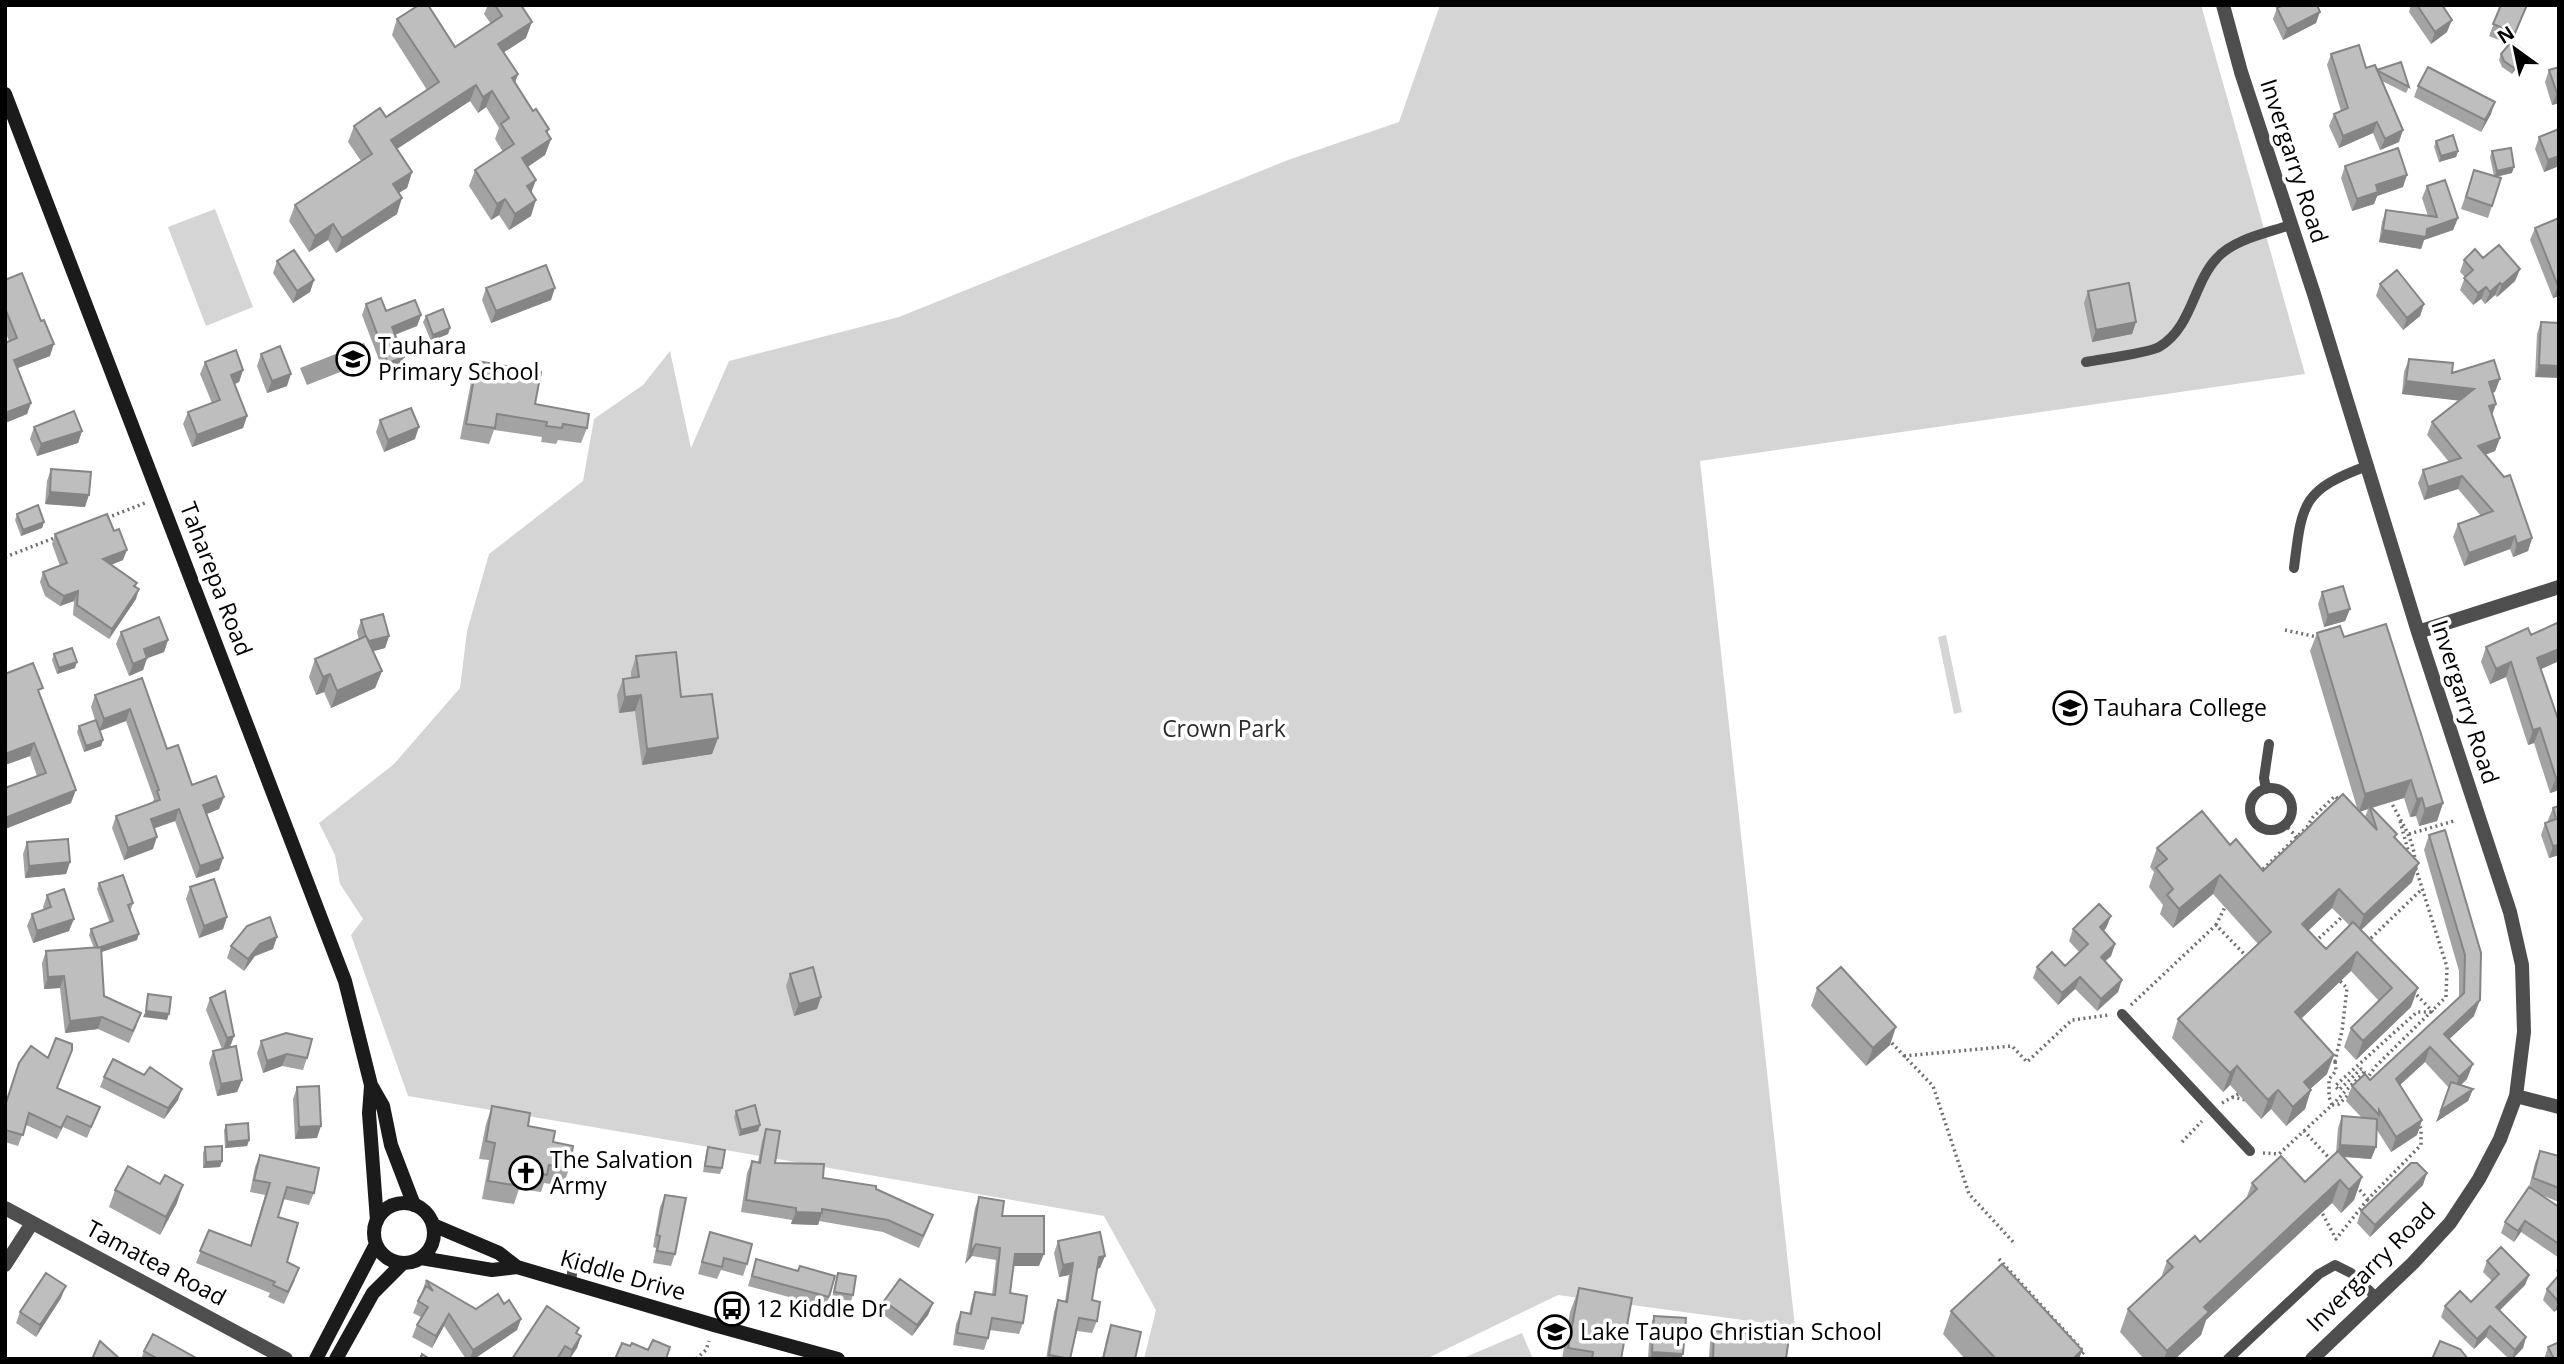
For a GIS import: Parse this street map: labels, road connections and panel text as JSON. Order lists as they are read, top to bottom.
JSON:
{
  "streets": {
    "street": [
      "Invergarry Road",
      "Taharepa Road",
      "Tamatea Road",
      "Kiddle Drive"
    ]
  },
  "crossings": [
    ["Taharepa Road", "Kiddle Drive"]
  ],
  "parks": ["Crown Park"],
  "places": {
    "school or university": ["Tauhara Primary School", "Tauhara College", "Lake Taupo Christian School"],
    "church": ["The Salvation Army"],
    "bus stop": ["12 Kiddle Dr"]
  },
  "north": "top left"
}
